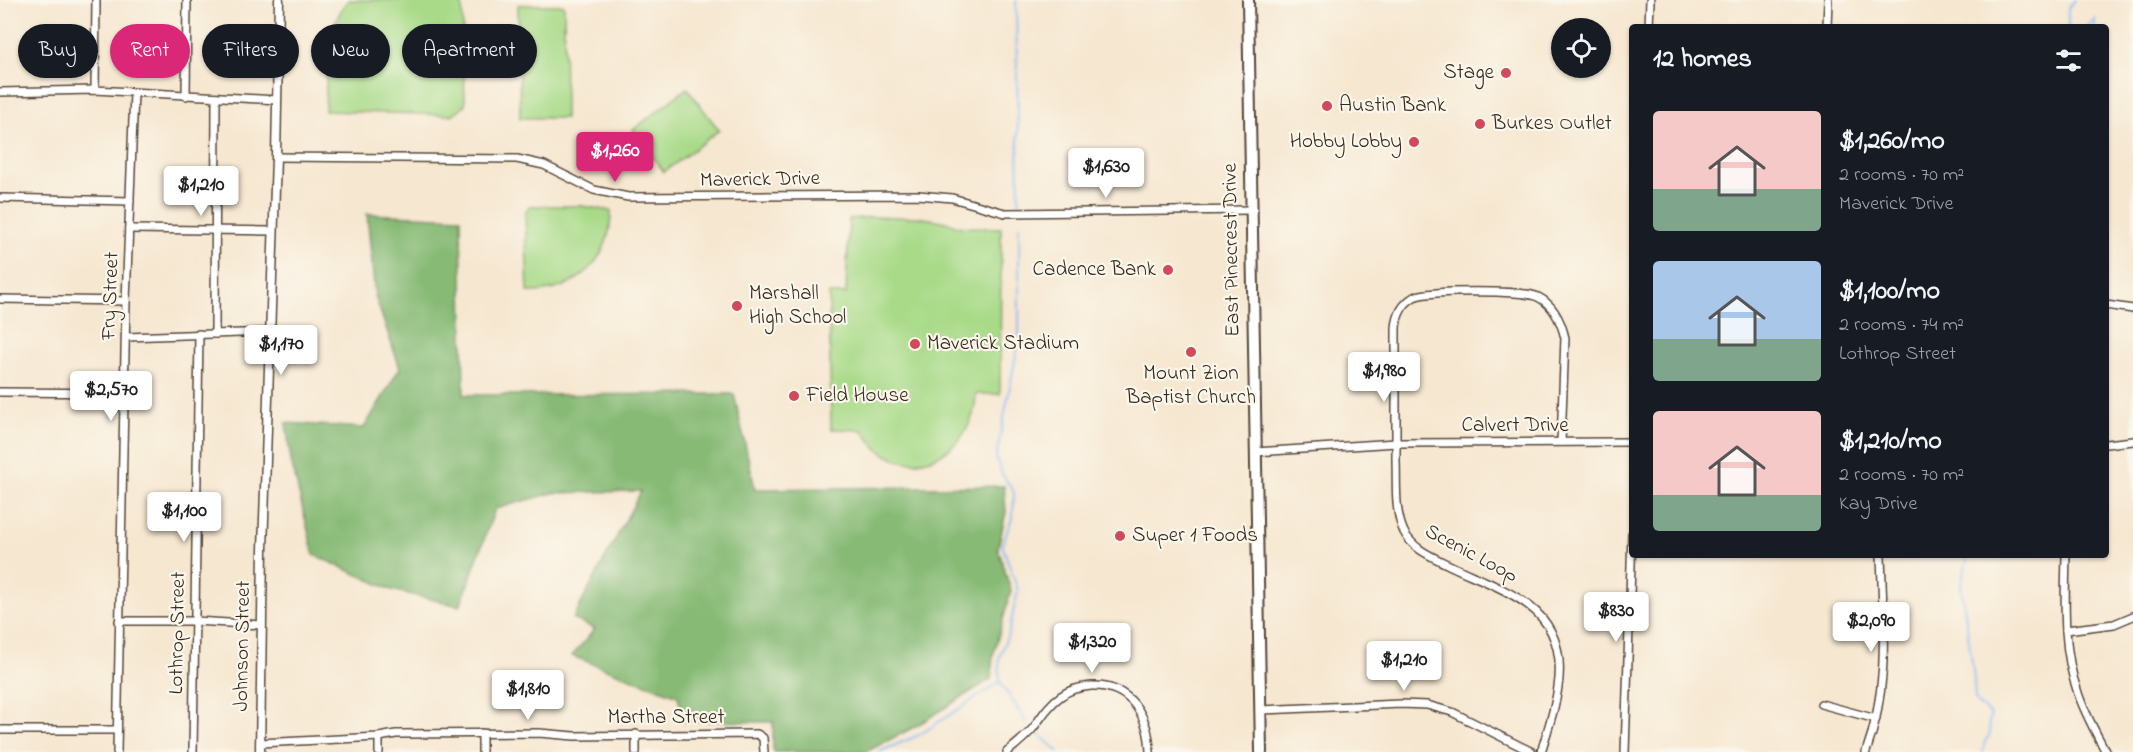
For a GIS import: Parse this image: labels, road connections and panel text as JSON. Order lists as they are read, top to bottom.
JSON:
{
  "streets": {
    "main road": ["East Pinecrest Drive"],
    "street": [
      "Maverick Drive",
      "Fry Street",
      "Calvert Drive",
      "Scenic Loop",
      "Lothrop Street",
      "Johnson Street",
      "Martha Street"
    ]
  },
  "crossings": [
    ["Maverick Drive", "East Pinecrest Drive"],
    ["Maverick Drive", "Johnson Street"],
    ["East Pinecrest Drive", "Calvert Drive"],
    ["Calvert Drive", "Scenic Loop"],
    ["Johnson Street", "Martha Street"]
  ],
  "places": [
    "Stage",
    "Austin Bank",
    "Burkes Outlet",
    "Hobby Lobby",
    "Cadence Bank",
    "Marshall High School",
    "Maverick Stadium",
    "Mount Zion Baptist Church",
    "Field House",
    "Super 1 Foods"
  ],
  "page": {
    "chip": [
      "Buy",
      "Rent",
      "Filters",
      "New",
      "Apartment"
    ],
    "heading": "12 homes",
    "list": [
      {
        "name": "$1,260/mo",
        "note": "2 rooms · 70 m² · Maverick Drive"
      },
      {
        "name": "$1,100/mo",
        "note": "2 rooms · 74 m² · Lothrop Street"
      },
      {
        "name": "$1,210/mo",
        "note": "2 rooms · 70 m² · Kay Drive"
      }
    ],
    "price": [
      "$1,260",
      "$1,630",
      "$1,210",
      "$1,170",
      "$1,980",
      "$2,570",
      "$1,100",
      "$830",
      "$2,090",
      "$1,320",
      "$1,210",
      "$1,810"
    ]
  }
}
